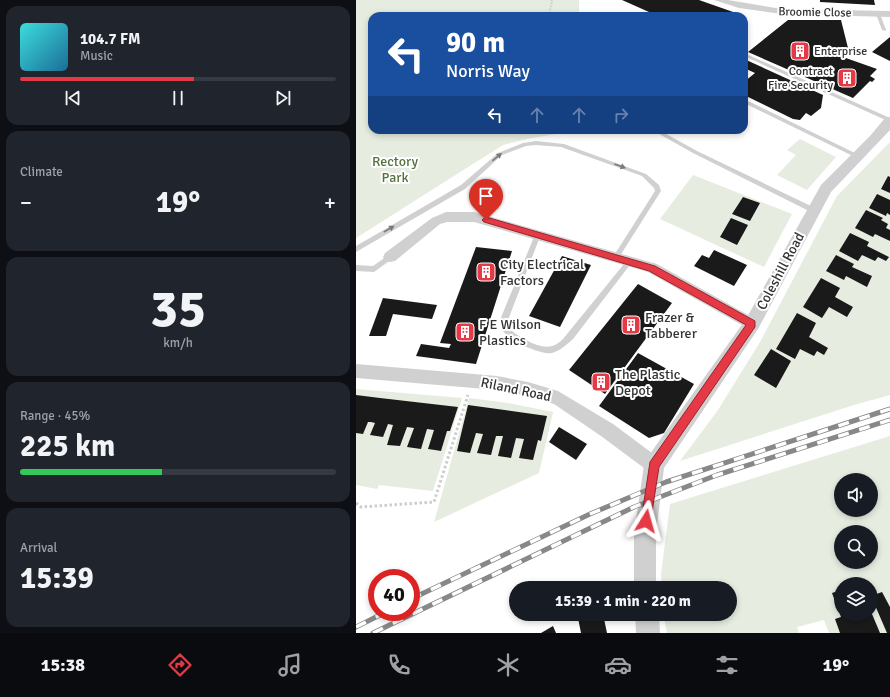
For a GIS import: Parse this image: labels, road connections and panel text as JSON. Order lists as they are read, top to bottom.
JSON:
{
  "streets": {
    "street": ["Broomie Close", "Coleshill Road", "Riland Road"]
  },
  "crossings": [
    ["Coleshill Road", "Riland Road"]
  ],
  "parks": ["Rectory Park"],
  "places": {
    "building": [
      "Enterprise",
      "Contract Fire Security",
      "City Electrical Factors",
      "Frazer & Tabberer",
      "F E Wilson Plastics",
      "The Plastic Depot"
    ]
  },
  "page": {
    "turn": ["90 m", "Norris Way"],
    "song": ["104.7 FM", "Music"],
    "tile": [
      "Climate",
      ["35", "km/h"],
      ["Range · 45%", "225 km"],
      ["Arrival", "15:39"]
    ],
    "heat": ["−", "19°", "+"],
    "limit": "40",
    "trip": "15:39 · 1 min · 220 m",
    "tabs": ["15:38", "19°"]
  }
}
